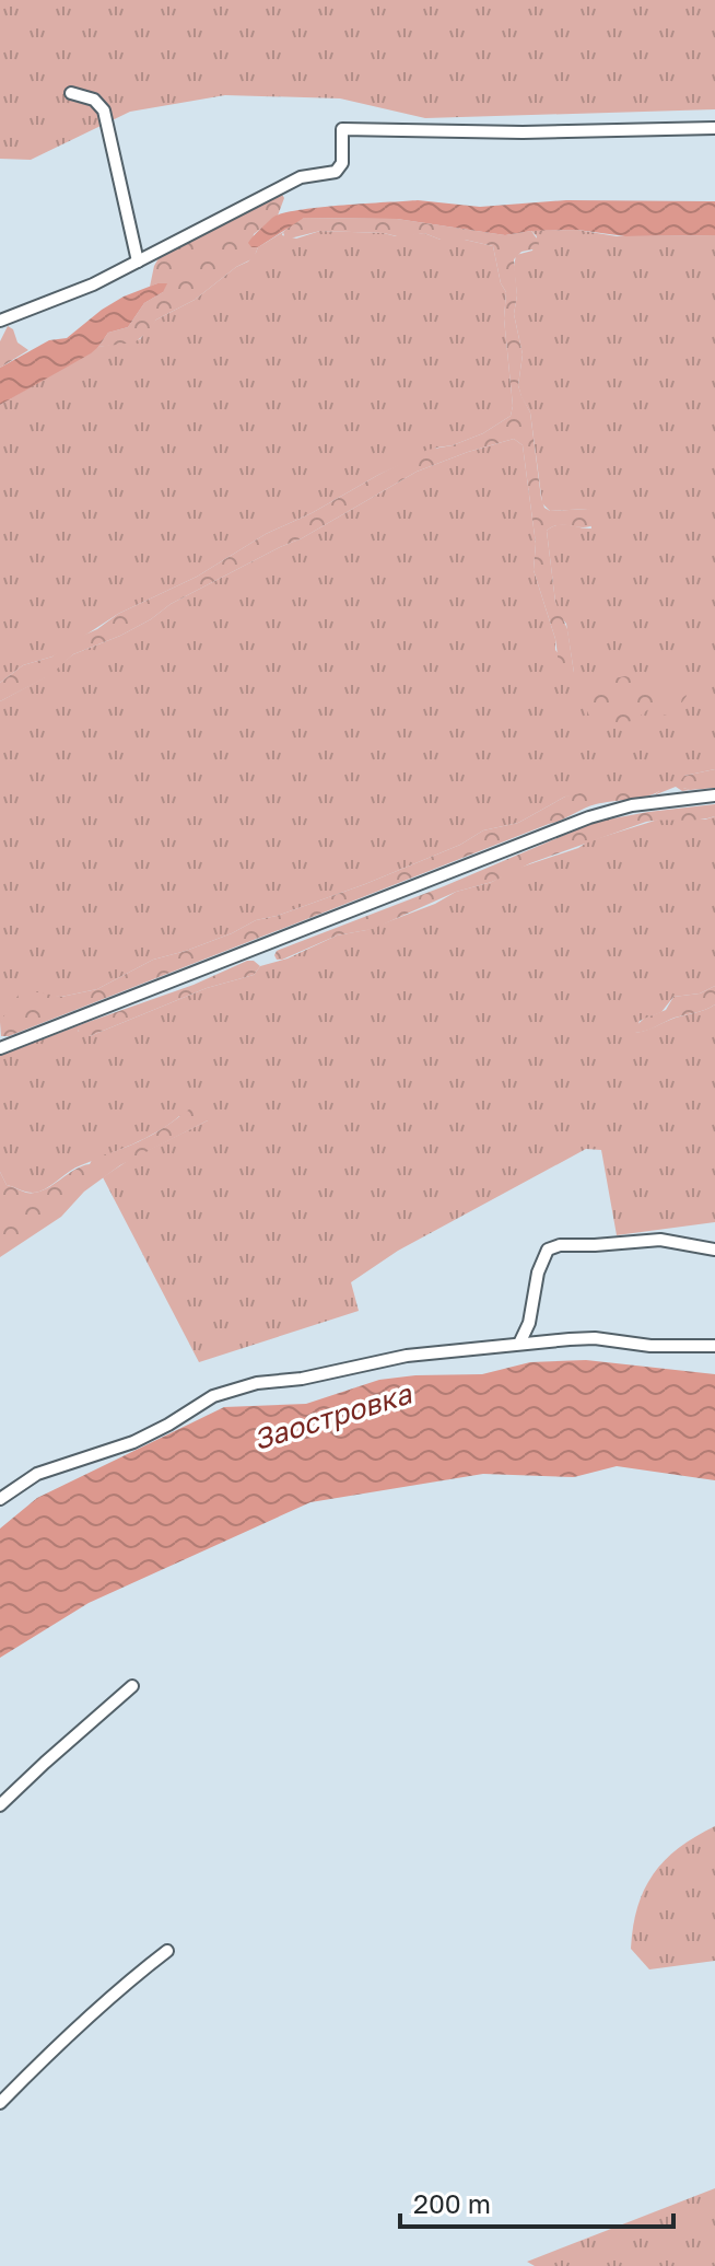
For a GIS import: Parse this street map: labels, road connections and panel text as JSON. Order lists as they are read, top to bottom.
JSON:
{
  "water": ["Заостровка"],
  "scale_bar": "200 m"
}
